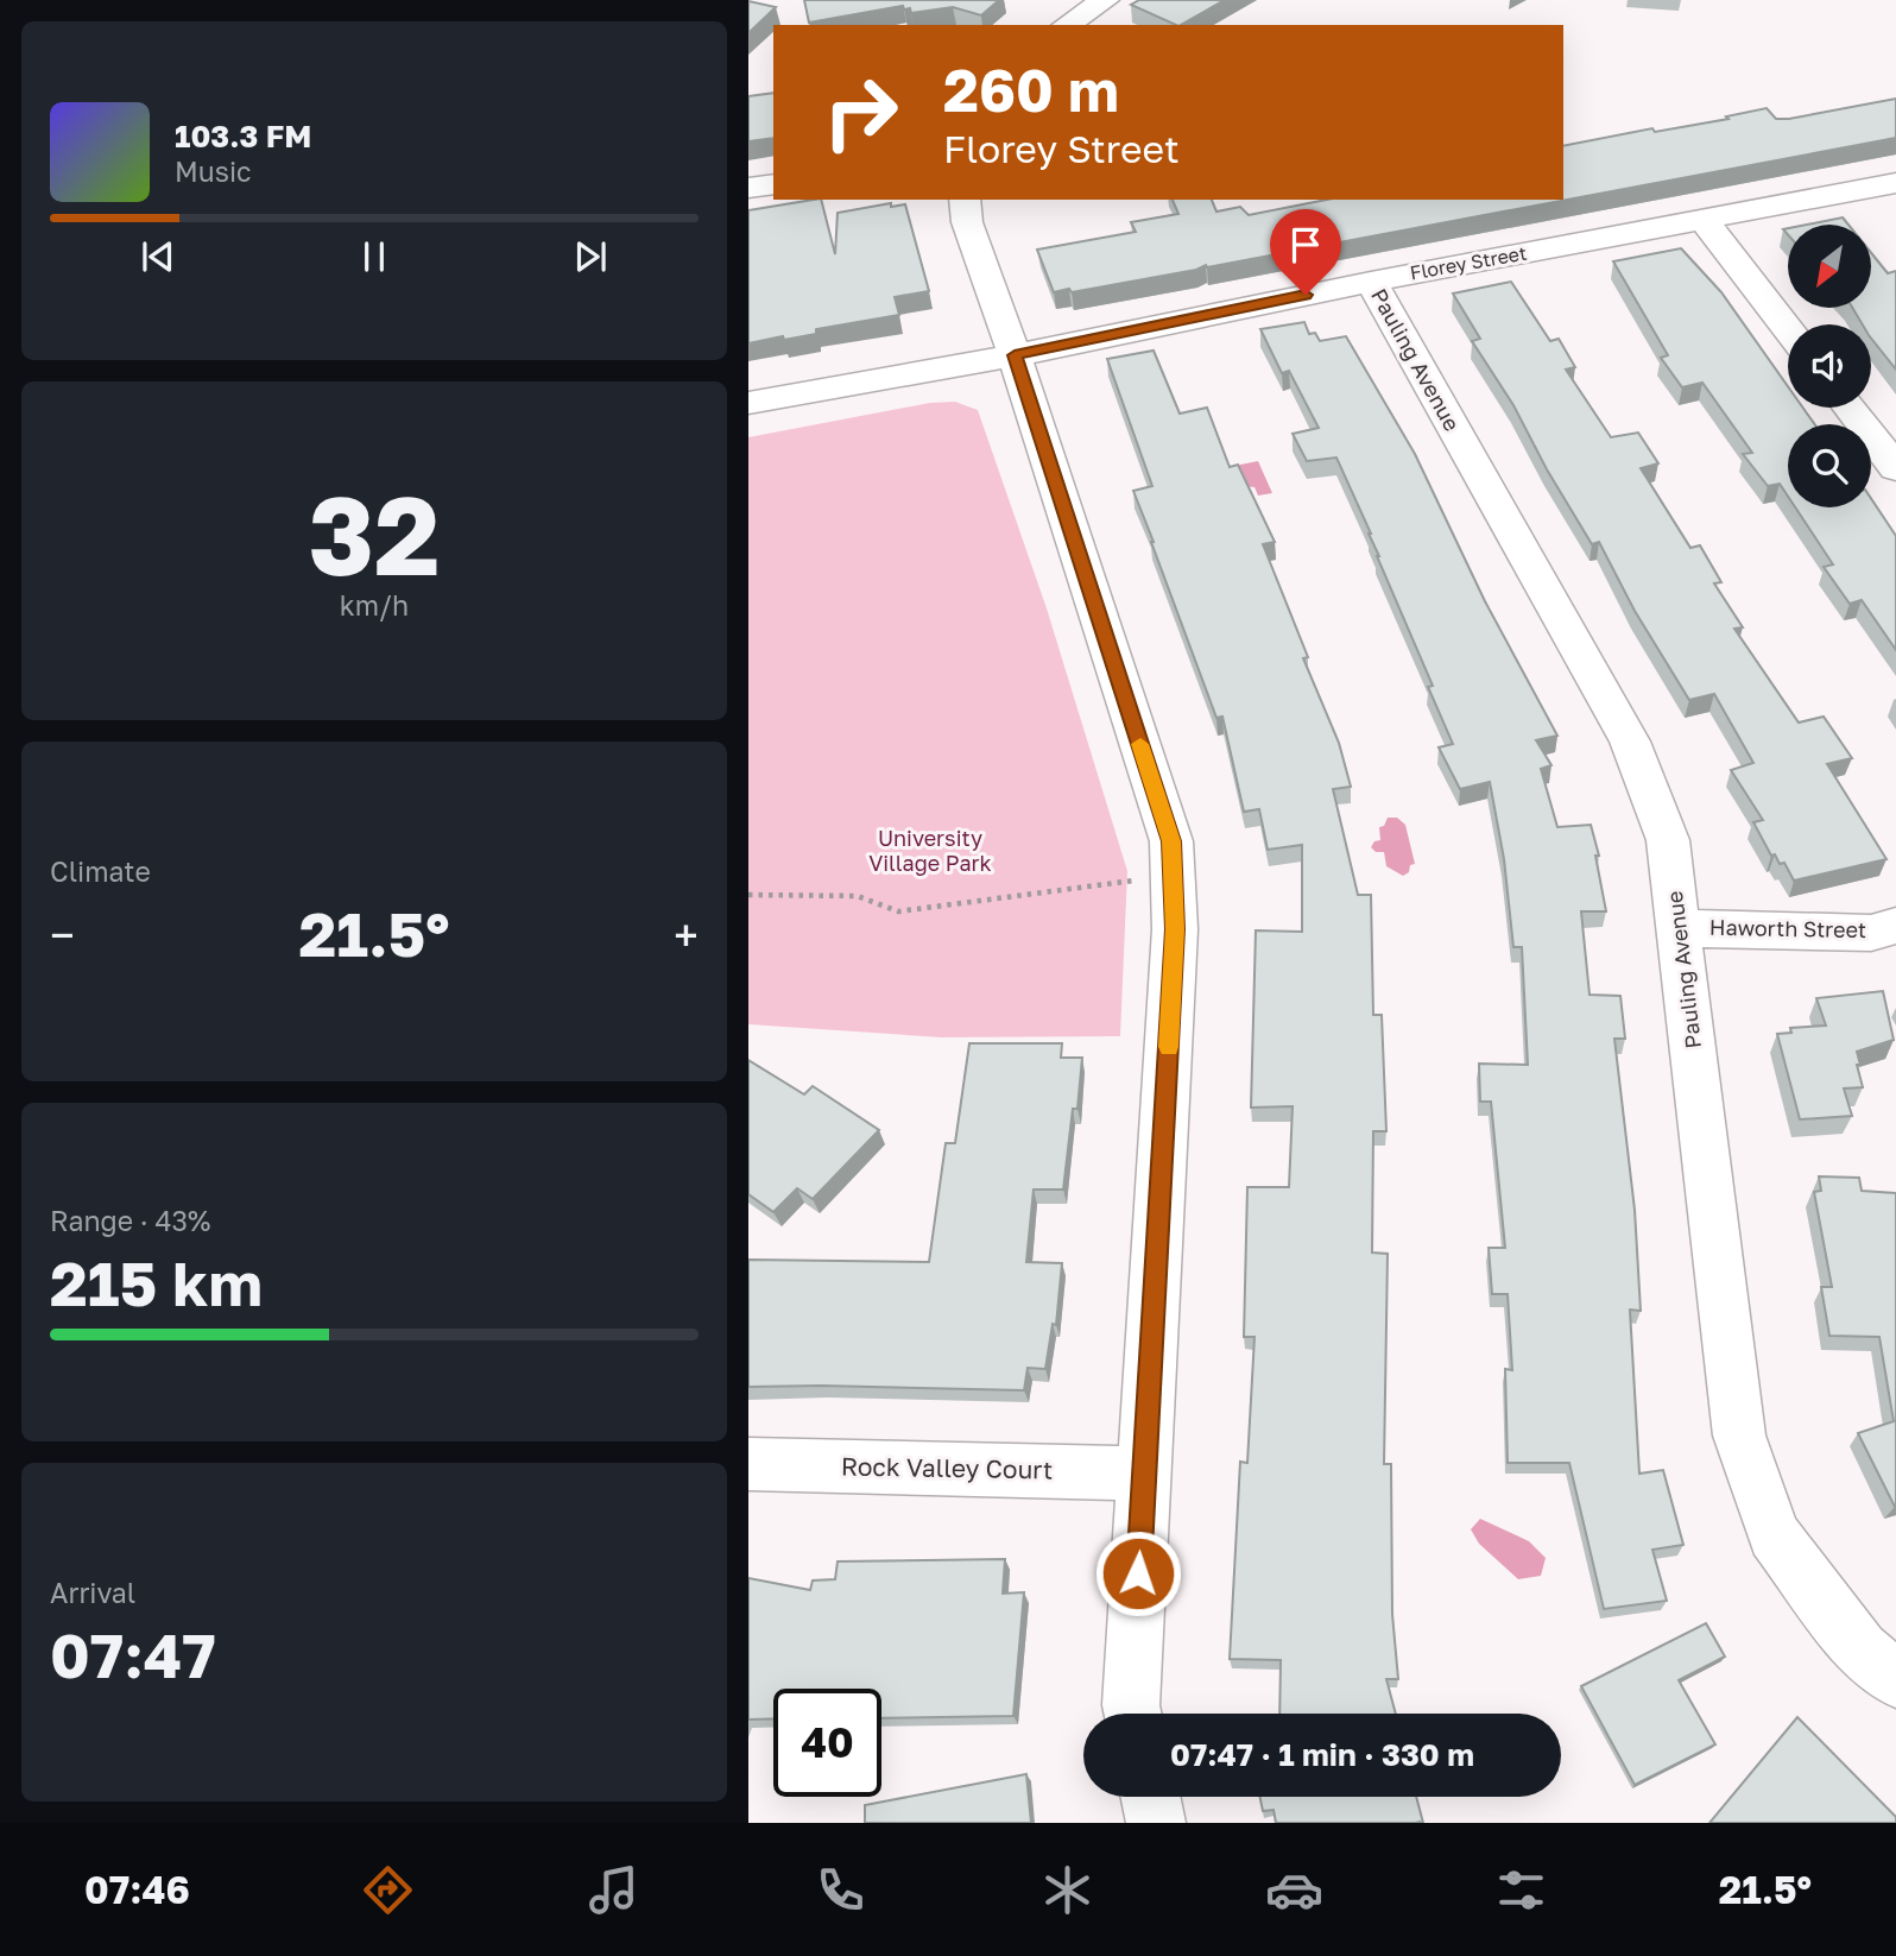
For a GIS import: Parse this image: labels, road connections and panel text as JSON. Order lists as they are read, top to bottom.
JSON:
{
  "streets": {
    "street": [
      "Florey Street",
      "Pauling Avenue",
      "Haworth Street",
      "Rock Valley Court"
    ]
  },
  "crossings": [
    ["Florey Street", "Pauling Avenue"],
    ["Pauling Avenue", "Haworth Street"]
  ],
  "parks": ["University Village Park"],
  "north": "bottom left",
  "page": {
    "turn": ["260 m", "Florey Street"],
    "song": ["103.3 FM", "Music"],
    "tile": [
      ["32", "km/h"],
      "Climate",
      ["Range · 43%", "215 km"],
      ["Arrival", "07:47"]
    ],
    "heat": ["−", "21.5°", "+"],
    "limit": "40",
    "trip": "07:47 · 1 min · 330 m",
    "tabs": ["07:46", "21.5°"]
  }
}
